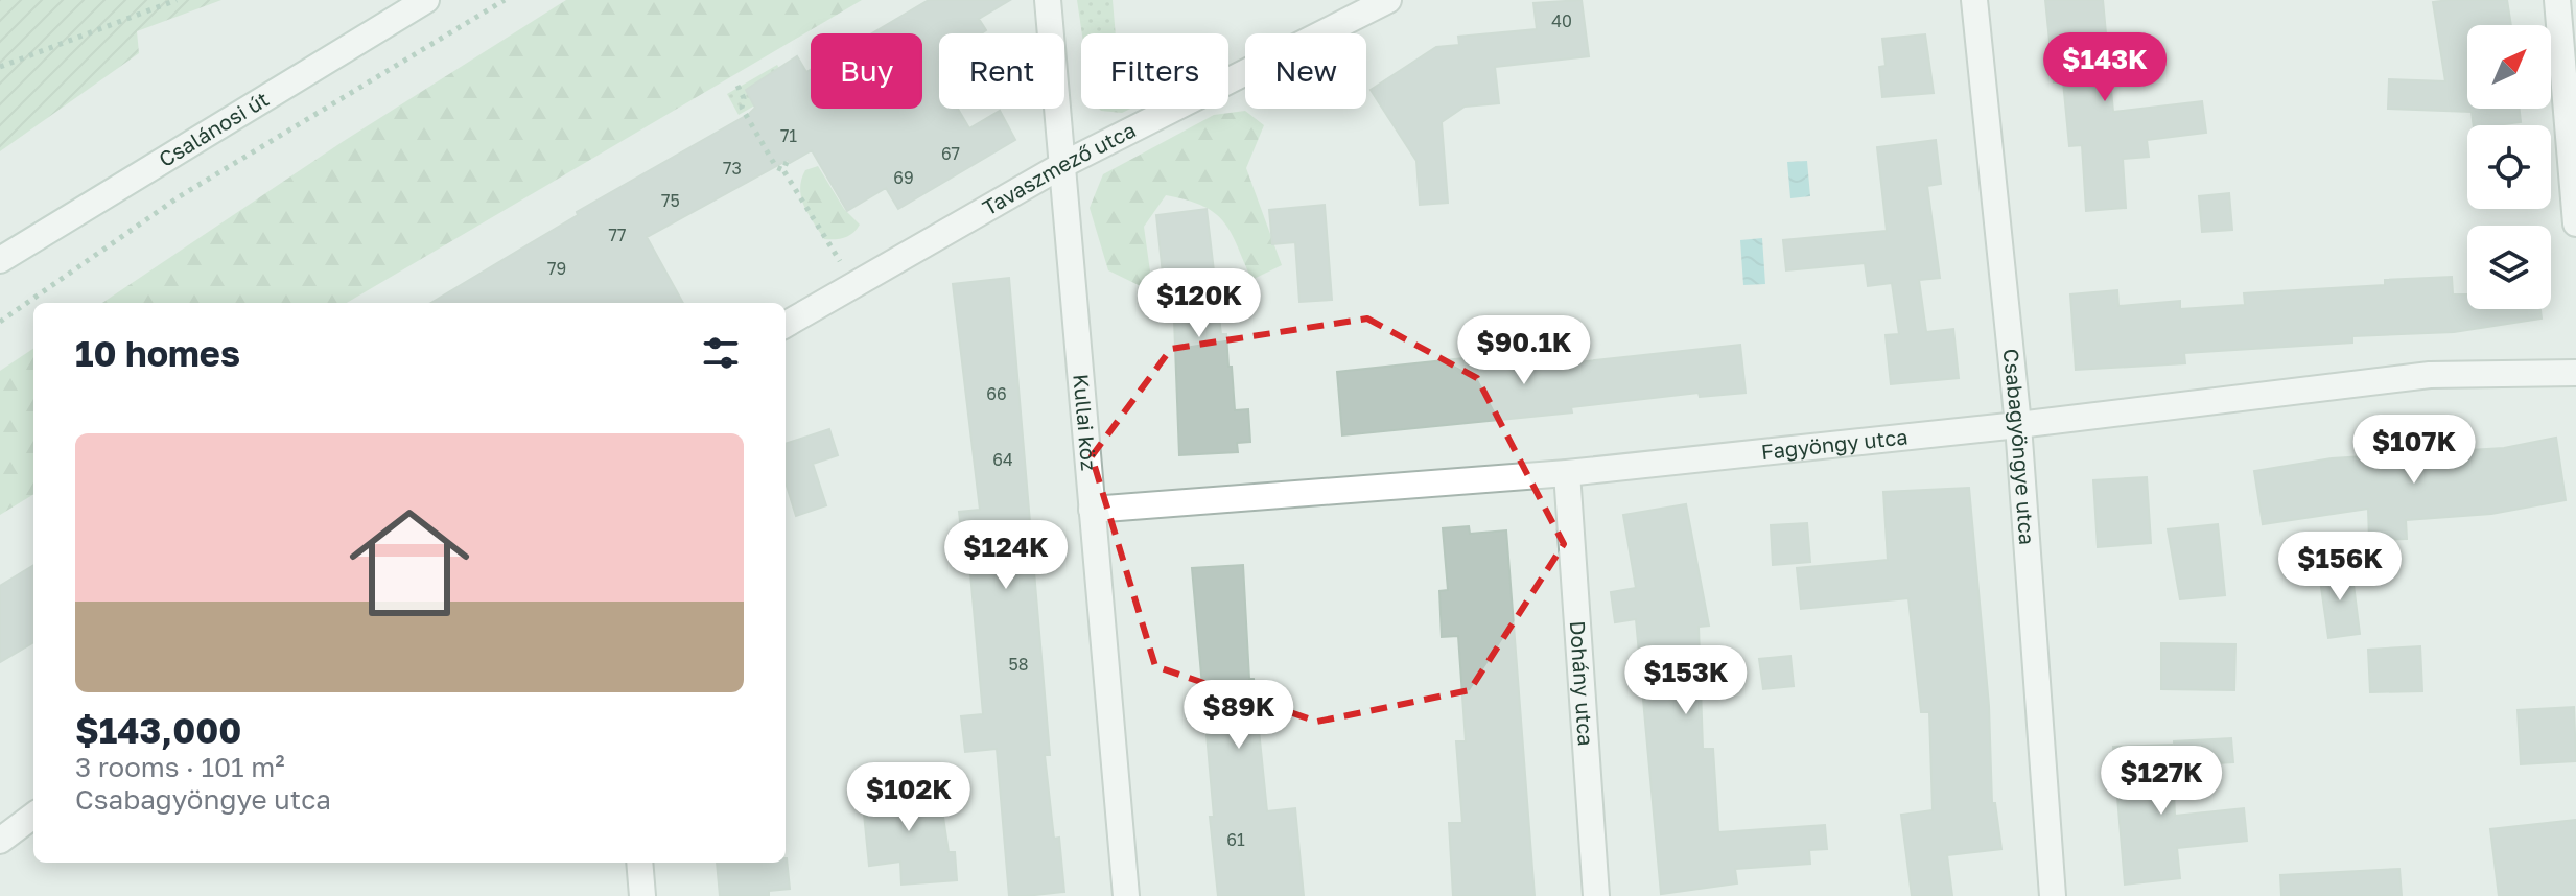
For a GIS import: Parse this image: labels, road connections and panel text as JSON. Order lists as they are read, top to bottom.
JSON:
{
  "streets": {
    "street": [
      "Csalánosi út",
      "Tavaszmező utca",
      "Kullai köz",
      "Fagyöngy utca",
      "Csabagyöngye utca",
      "Dohány utca"
    ]
  },
  "crossings": [
    ["Tavaszmező utca", "Kullai köz"],
    ["Kullai köz", "Fagyöngy utca"],
    ["Fagyöngy utca", "Csabagyöngye utca"],
    ["Fagyöngy utca", "Dohány utca"]
  ],
  "house_numbers": [
    "40",
    "71",
    "67",
    "73",
    "69",
    "75",
    "77",
    "79",
    "66",
    "64",
    "58",
    "61"
  ],
  "north": "top right",
  "page": {
    "price": [
      "$143K",
      "$120K",
      "$90.1K",
      "$107K",
      "$124K",
      "$156K",
      "$153K",
      "$89K",
      "$127K",
      "$102K"
    ],
    "chip": [
      "Buy",
      "Rent",
      "Filters",
      "New"
    ],
    "heading": "10 homes",
    "list": [
      {
        "name": "$143,000",
        "note": "3 rooms · 101 m² · Csabagyöngye utca"
      }
    ]
  }
}
